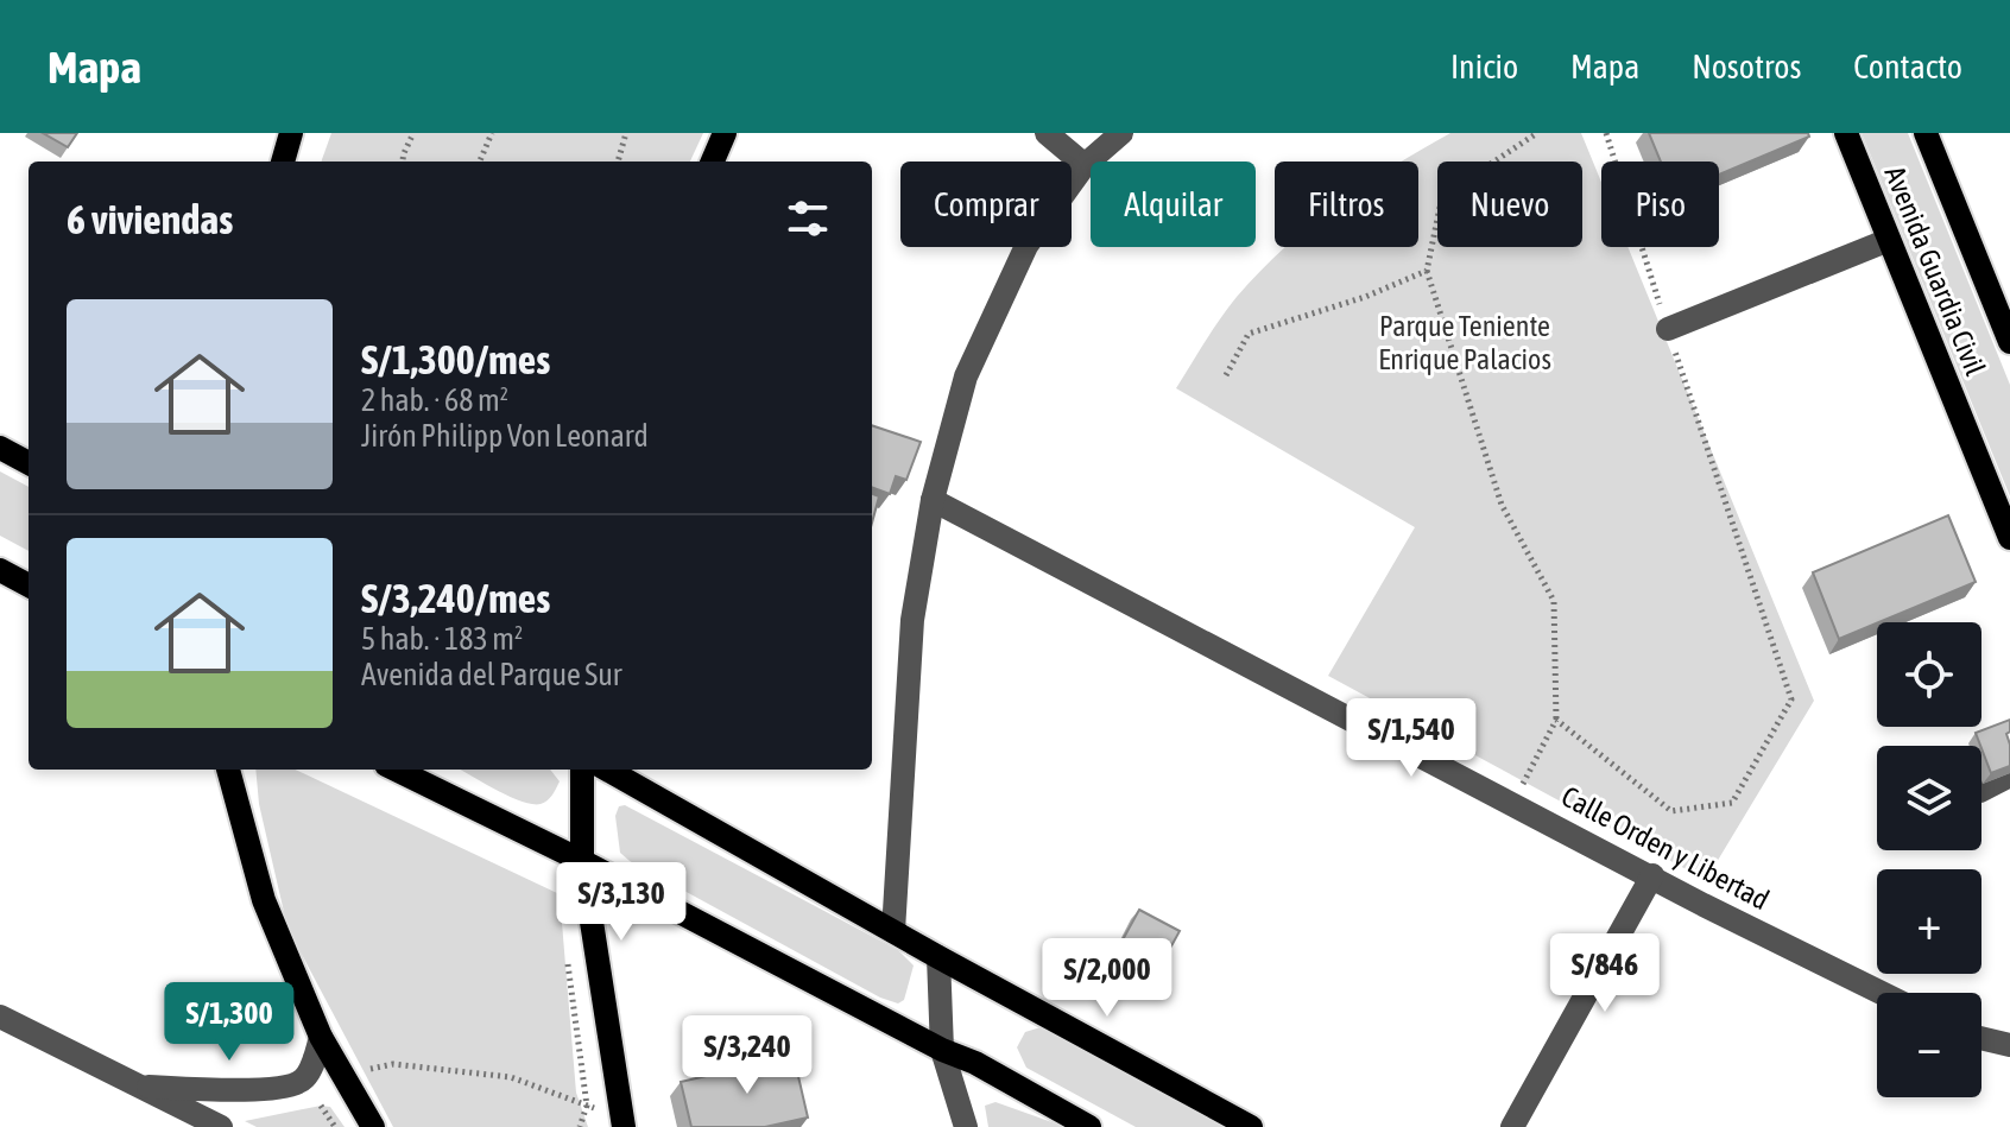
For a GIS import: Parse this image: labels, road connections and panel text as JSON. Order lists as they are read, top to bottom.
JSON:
{
  "streets": {
    "main road": ["Avenida Guardia Civil"],
    "street": ["Calle Orden y Libertad"]
  },
  "parks": ["Parque Teniente Enrique Palacios"],
  "page": {
    "header": "Mapa",
    "nav": [
      "Inicio",
      "Mapa",
      "Nosotros",
      "Contacto"
    ],
    "chip": [
      "Comprar",
      "Alquilar",
      "Filtros",
      "Nuevo",
      "Piso"
    ],
    "heading": "6 viviendas",
    "list": [
      {
        "name": "S/1,300/mes",
        "note": "2 hab. · 68 m² · Jirón Philipp Von Leonard"
      },
      {
        "name": "S/3,240/mes",
        "note": "5 hab. · 183 m² · Avenida del Parque Sur"
      }
    ],
    "map_buttons": ["+", "−"],
    "price": [
      "S/1,540",
      "S/3,130",
      "S/846",
      "S/2,000",
      "S/1,300",
      "S/3,240"
    ]
  }
}
